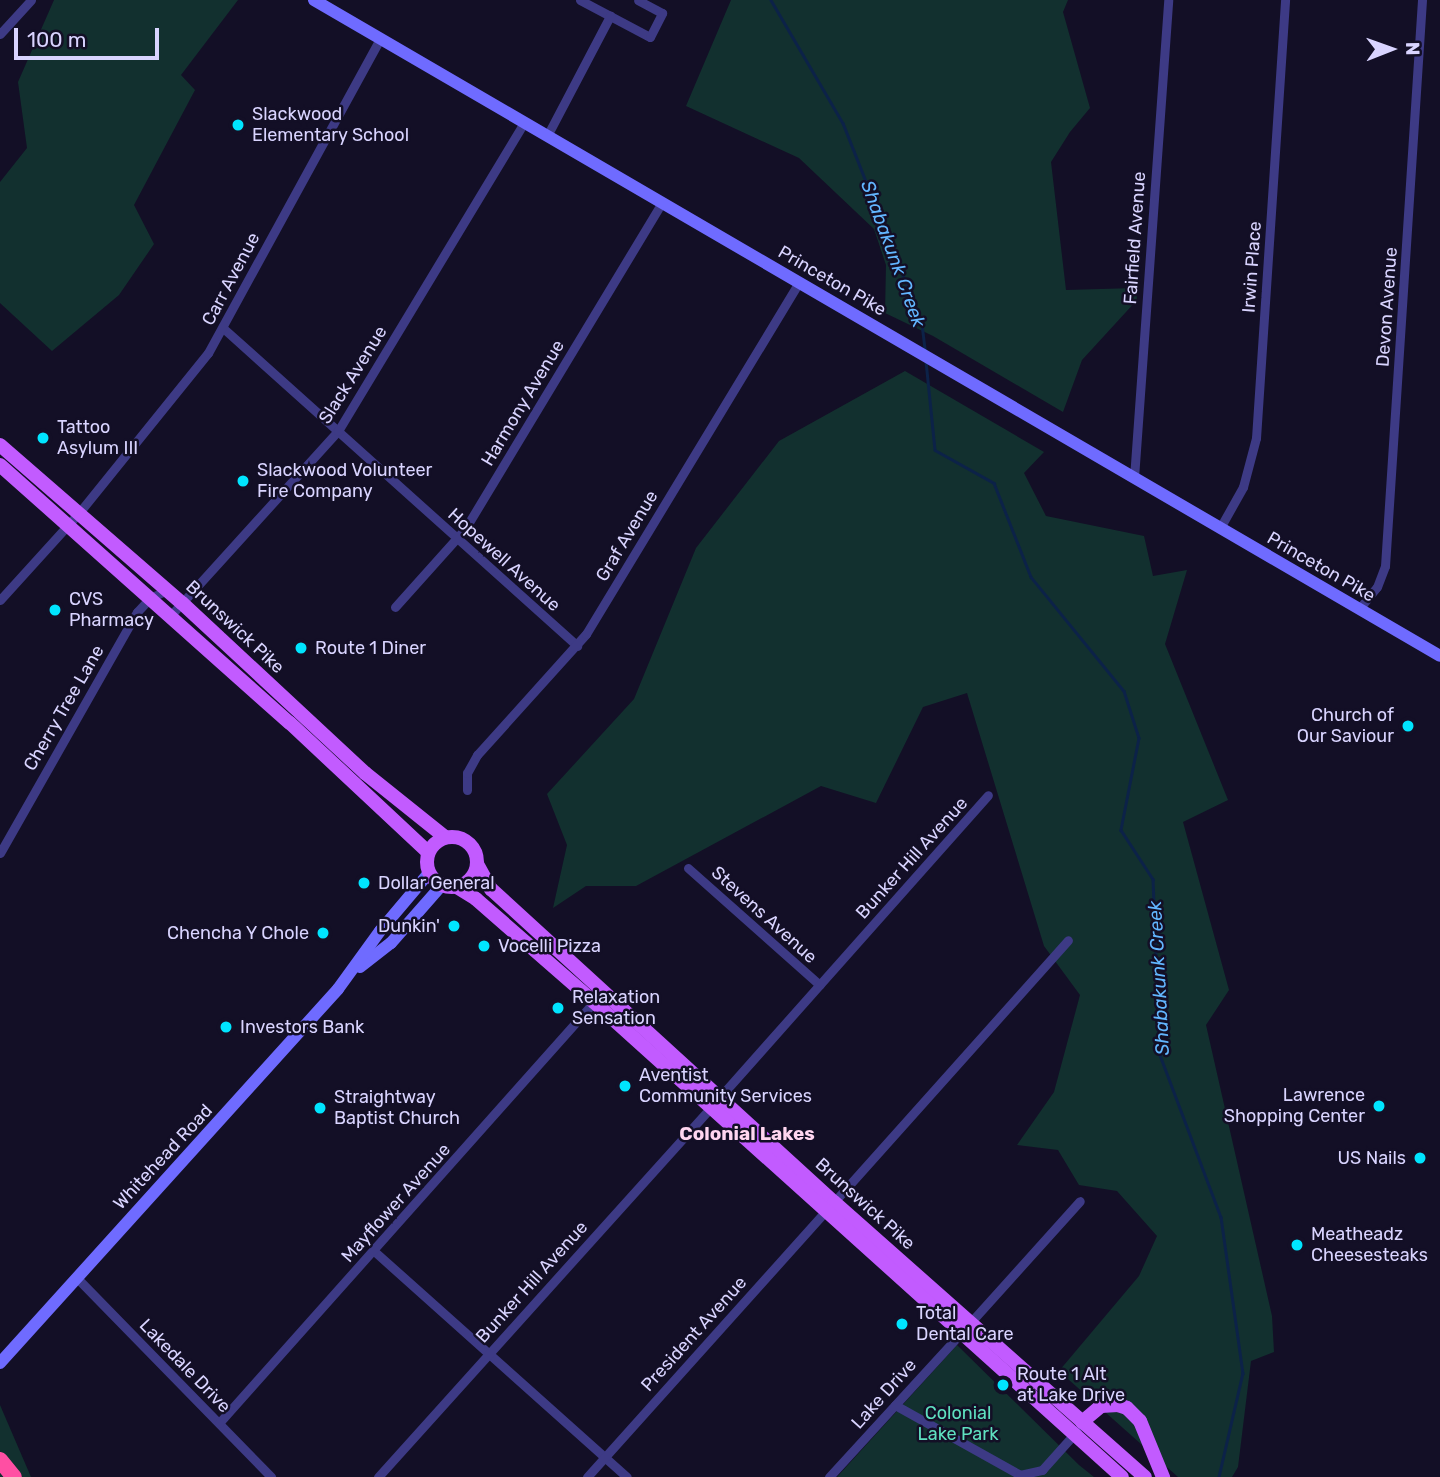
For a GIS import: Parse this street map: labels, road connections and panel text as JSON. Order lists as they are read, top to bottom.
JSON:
{
  "streets": {
    "main road": ["Princeton Pike", "Brunswick Pike", "Whitehead Road"],
    "street": [
      "Fairfield Avenue",
      "Irwin Place",
      "Carr Avenue",
      "Devon Avenue",
      "Slack Avenue",
      "Harmony Avenue",
      "Graf Avenue",
      "Hopewell Avenue",
      "Cherry Tree Lane",
      "Bunker Hill Avenue",
      "Stevens Avenue",
      "Mayflower Avenue",
      "President Avenue",
      "Lakedale Drive",
      "Lake Drive"
    ]
  },
  "crossings": [
    ["Fairfield Avenue", "Princeton Pike"],
    ["Irwin Place", "Princeton Pike"],
    ["Carr Avenue", "Princeton Pike"],
    ["Carr Avenue", "Hopewell Avenue"],
    ["Carr Avenue", "Brunswick Pike"],
    ["Princeton Pike", "Devon Avenue"],
    ["Princeton Pike", "Slack Avenue"],
    ["Princeton Pike", "Harmony Avenue"],
    ["Princeton Pike", "Graf Avenue"],
    ["Slack Avenue", "Hopewell Avenue"],
    ["Slack Avenue", "Brunswick Pike"],
    ["Harmony Avenue", "Hopewell Avenue"],
    ["Graf Avenue", "Hopewell Avenue"],
    ["Brunswick Pike", "Cherry Tree Lane"],
    ["Brunswick Pike", "Bunker Hill Avenue"],
    ["Brunswick Pike", "Whitehead Road"],
    ["Brunswick Pike", "Mayflower Avenue"],
    ["Brunswick Pike", "President Avenue"],
    ["Brunswick Pike", "Lake Drive"],
    ["Bunker Hill Avenue", "Stevens Avenue"],
    ["Whitehead Road", "Lakedale Drive"],
    ["Mayflower Avenue", "Lakedale Drive"]
  ],
  "districts": ["Colonial Lakes"],
  "water": ["Shabakunk Creek"],
  "parks": ["Colonial Lake Park"],
  "places": [
    "Slackwood Elementary School",
    "Tattoo Asylum III",
    "Slackwood Volunteer Fire Company",
    "CVS Pharmacy",
    "Route 1 Diner",
    "Church of Our Saviour",
    "Dollar General",
    "Dunkin'",
    "Chencha Y Chole",
    "Vocelli Pizza",
    "Relaxation Sensation",
    "Investors Bank",
    "Aventist Community Services",
    "Lawrence Shopping Center",
    "Straightway Baptist Church",
    "US Nails",
    "Meatheadz Cheesesteaks",
    "Total Dental Care",
    "Route 1 Alt at Lake Drive"
  ],
  "scale_bar": "100 m",
  "north": "right"
}
